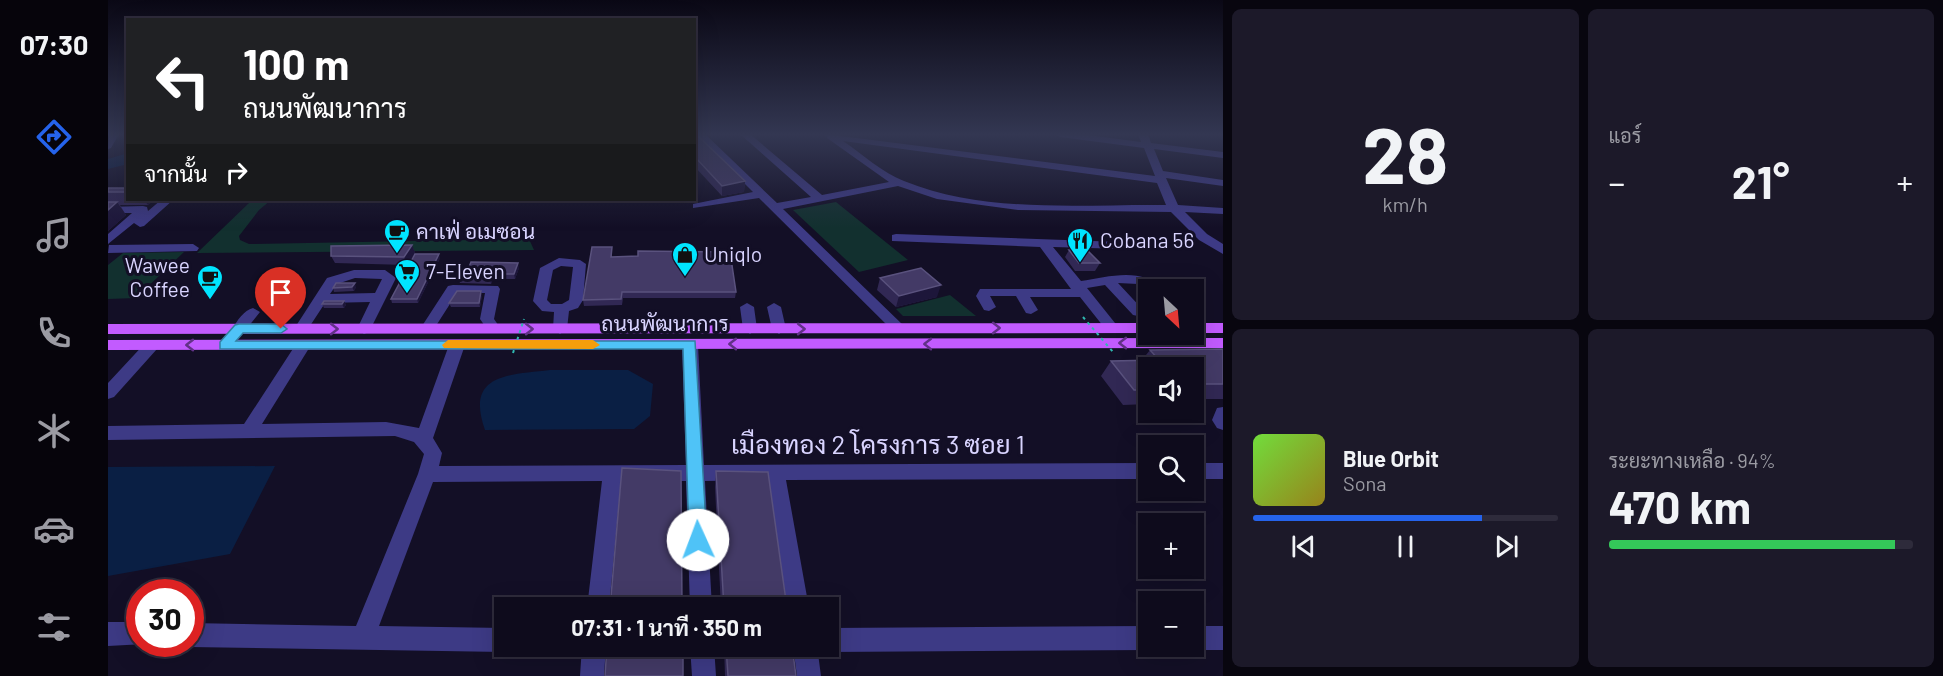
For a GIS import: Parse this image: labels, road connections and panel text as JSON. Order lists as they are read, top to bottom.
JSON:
{
  "streets": {
    "main road": ["ถนนพัฒนาการ"],
    "street": ["เมืองทอง 2 โครงการ 3 ซอย 1"]
  },
  "places": {
    "cafe": ["คาเฟ่ อเมซอน", "Wawee Coffee"],
    "restaurant": ["Cobana 56"],
    "shop": ["Uniqlo"],
    "supermarket": ["7-Eleven"]
  },
  "north": "bottom right",
  "page": {
    "tabs": "07:30",
    "tile": [
      ["28", "km/h"],
      "แอร์",
      ["ระยะทางเหลือ · 94%", "470 km"]
    ],
    "turn": ["100 m", "ถนนพัฒนาการ"],
    "then": "จากนั้น",
    "heat": ["−", "21°", "+"],
    "map_buttons": ["+", "−"],
    "song": ["Blue Orbit", "Sona"],
    "limit": "30",
    "trip": "07:31 · 1 นาที · 350 m"
  }
}
